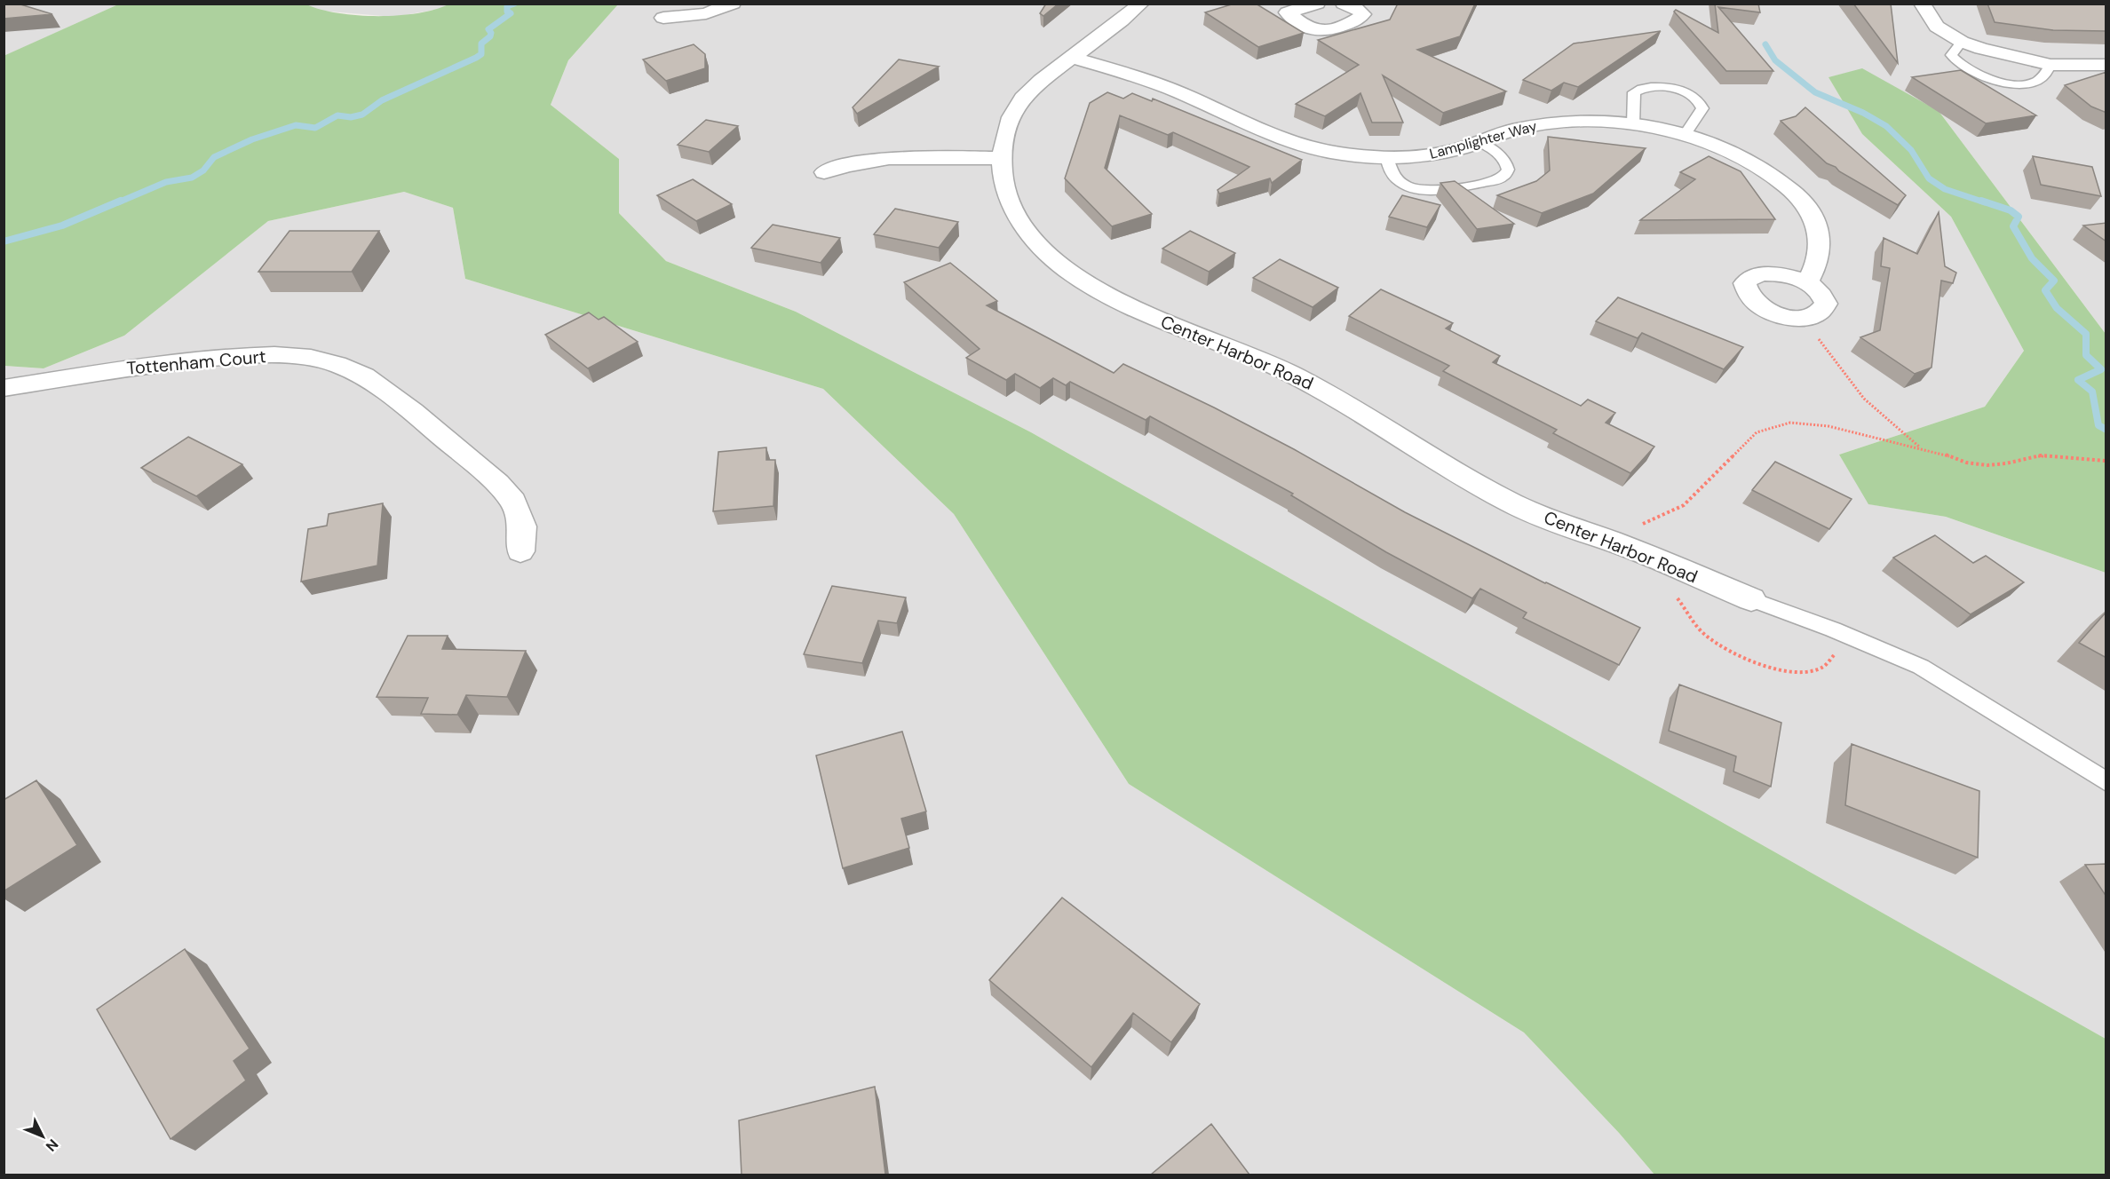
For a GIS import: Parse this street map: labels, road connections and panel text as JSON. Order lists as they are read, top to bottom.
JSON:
{
  "streets": {
    "street": ["Lamplighter Way", "Center Harbor Road", "Tottenham Court"]
  },
  "crossings": [
    ["Lamplighter Way", "Center Harbor Road"]
  ],
  "north": "bottom right"
}
